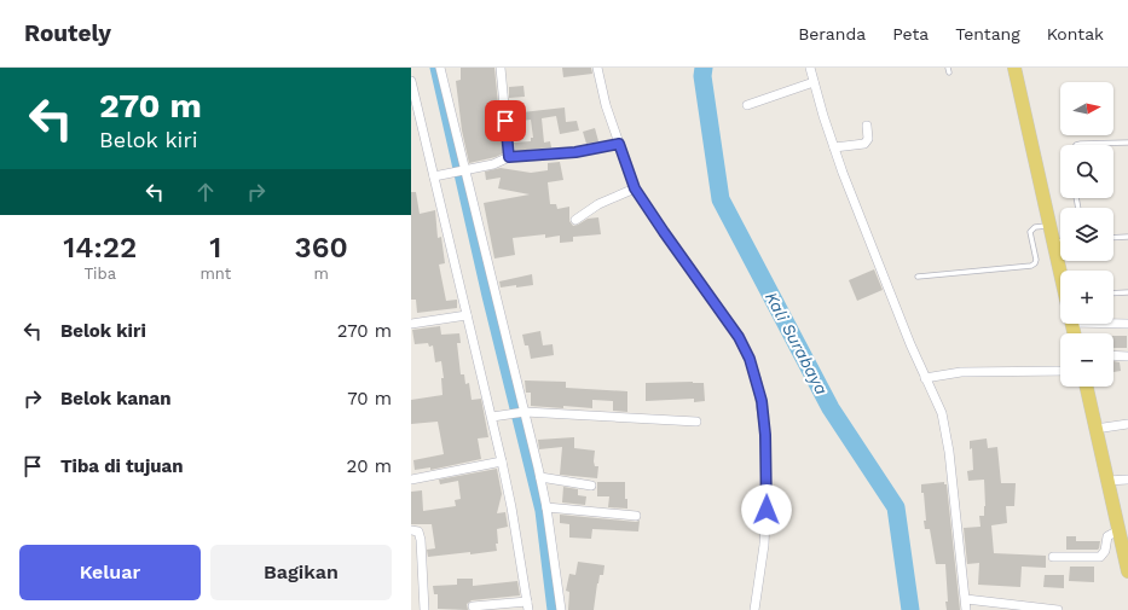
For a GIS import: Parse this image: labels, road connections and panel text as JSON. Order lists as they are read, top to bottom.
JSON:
{
  "water": ["Kali Surabaya"],
  "north": "right",
  "page": {
    "header": "Routely",
    "nav": [
      "Beranda",
      "Peta",
      "Tentang",
      "Kontak"
    ],
    "turn": ["270 m", "Belok kiri"],
    "map_buttons": ["+", "−"],
    "eta": [
      "14:22",
      "Tiba",
      "1",
      "mnt",
      "360",
      "m"
    ],
    "list": [
      {
        "name": "Belok kiri",
        "value": "270 m"
      },
      {
        "name": "Belok kanan",
        "value": "70 m"
      },
      {
        "name": "Tiba di tujuan",
        "value": "20 m"
      }
    ],
    "buttons": ["Keluar", "Bagikan"]
  }
}
